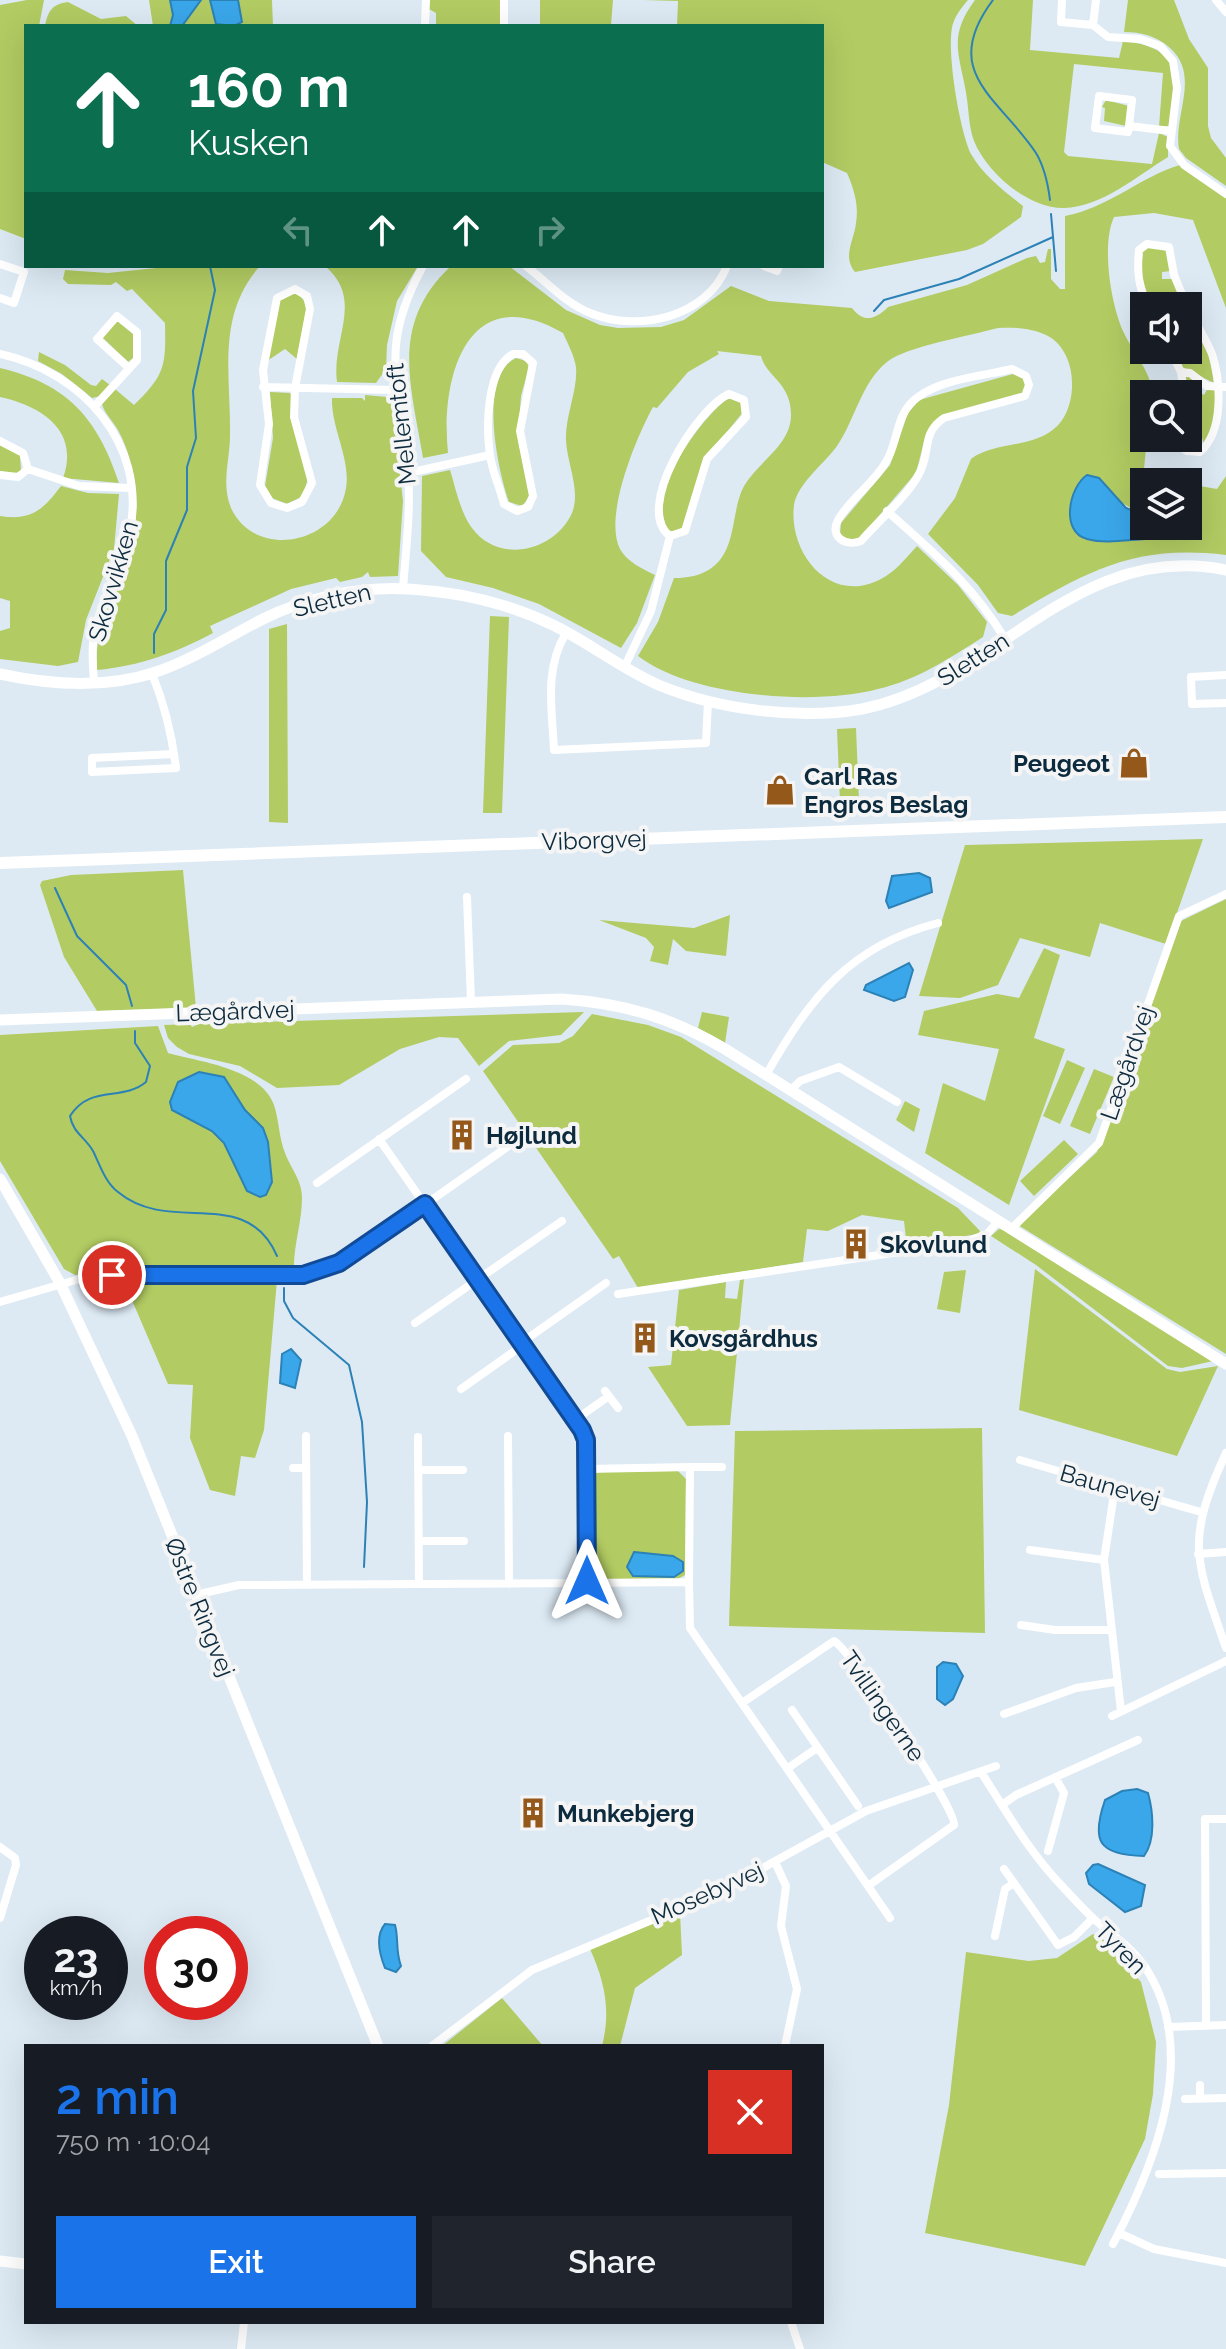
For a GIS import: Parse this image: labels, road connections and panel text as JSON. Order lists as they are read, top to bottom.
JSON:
{
  "streets": {
    "main road": ["Viborgvej"],
    "street": [
      "Mellemtoft",
      "Skovvikken",
      "Sletten",
      "Lægårdvej",
      "Baunevej",
      "Østre Ringvej",
      "Tvillingerne",
      "Mosebyvej",
      "Tyren"
    ]
  },
  "crossings": [
    ["Mellemtoft", "Sletten"],
    ["Skovvikken", "Sletten"],
    ["Tvillingerne", "Mosebyvej"],
    ["Mosebyvej", "Tyren"]
  ],
  "places": {
    "shop": ["Peugeot", "Carl Ras Engros Beslag"],
    "building": [
      "Højlund",
      "Skovlund",
      "Kovsgårdhus",
      "Munkebjerg"
    ]
  },
  "page": {
    "turn": ["160 m", "Kusken"],
    "speed": "23 km/h",
    "limit": "30",
    "heading": ["2 min", "750 m · 10:04"],
    "buttons": ["Exit", "Share"]
  }
}
